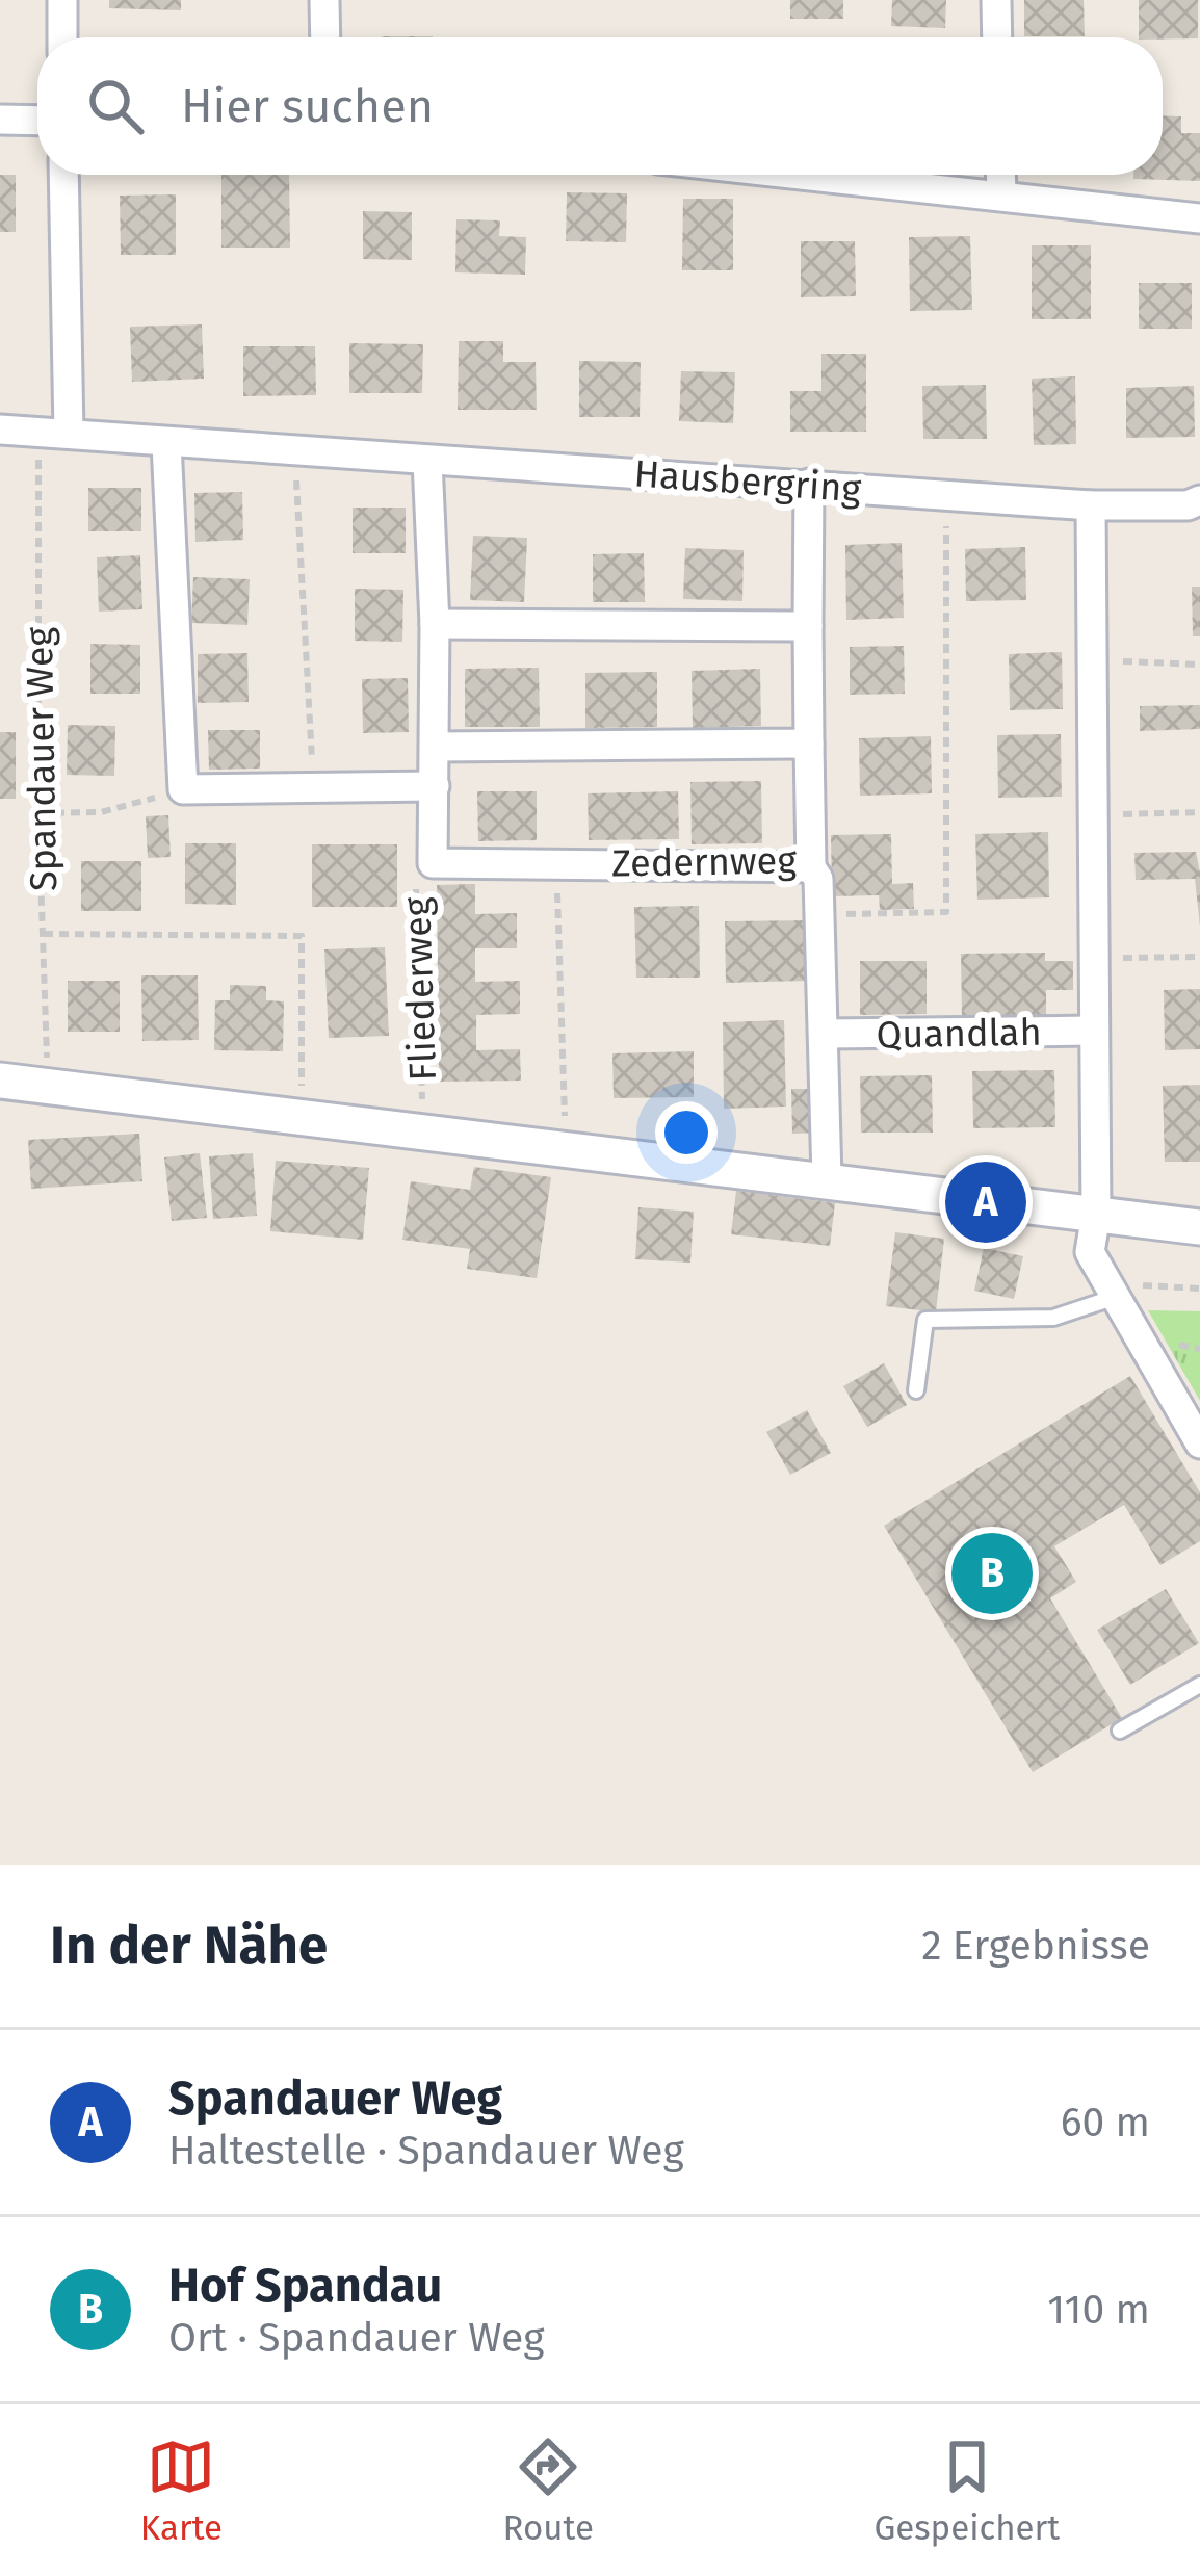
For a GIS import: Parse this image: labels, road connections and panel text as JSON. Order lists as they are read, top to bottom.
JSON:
{
  "streets": {
    "street": [
      "Hausbergring",
      "Zedernweg",
      "Fliederweg",
      "Quandlah"
    ],
    "path": ["Spandauer Weg"]
  },
  "crossings": [
    ["Hausbergring", "Spandauer Weg"],
    ["Hausbergring", "Zedernweg"],
    ["Hausbergring", "Fliederweg"],
    ["Hausbergring", "Quandlah"],
    ["Zedernweg", "Fliederweg"]
  ],
  "page": {
    "search": "Hier suchen",
    "pins": ["A", "B"],
    "heading": ["In der Nähe", "2 Ergebnisse"],
    "list": [
      {
        "mark": "A",
        "name": "Spandauer Weg",
        "note": "Haltestelle · Spandauer Weg",
        "value": "60 m"
      },
      {
        "mark": "B",
        "name": "Hof Spandau",
        "note": "Ort · Spandauer Weg",
        "value": "110 m"
      }
    ],
    "nav": ["Karte", "Route", "Gespeichert"]
  }
}
